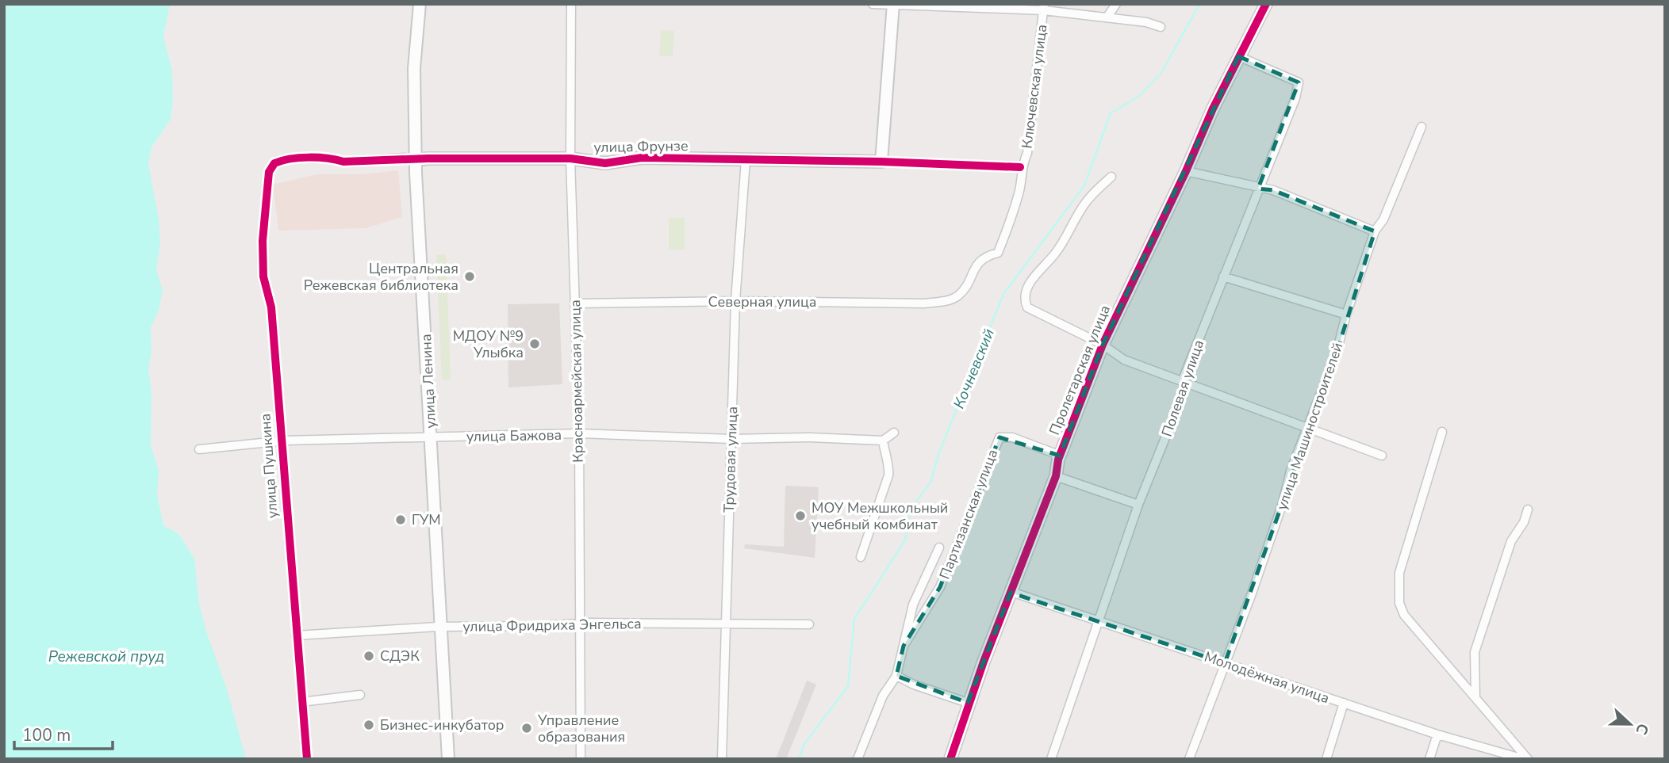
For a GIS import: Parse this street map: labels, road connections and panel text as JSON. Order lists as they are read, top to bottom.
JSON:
{
  "streets": {
    "street": [
      "Ключевская улица",
      "улица Фрунзе",
      "Северная улица",
      "Пролетарская улица",
      "улица Ленина",
      "Красноармейская улица",
      "Полевая улица",
      "улица Машиностроителей",
      "улица Бажова",
      "Трудовая улица",
      "улица Пушкина",
      "Партизанская улица",
      "улица Фридриха Энгельса",
      "Молодёжная улица"
    ]
  },
  "crossings": [
    ["Ключевская улица", "улица Фрунзе"],
    ["Ключевская улица", "Северная улица"],
    ["улица Фрунзе", "улица Ленина"],
    ["улица Фрунзе", "Красноармейская улица"],
    ["улица Фрунзе", "Трудовая улица"],
    ["улица Фрунзе", "улица Пушкина"],
    ["Северная улица", "Красноармейская улица"],
    ["Северная улица", "Трудовая улица"],
    ["Пролетарская улица", "Полевая улица"],
    ["Пролетарская улица", "Партизанская улица"],
    ["Пролетарская улица", "Молодёжная улица"],
    ["улица Ленина", "улица Бажова"],
    ["улица Ленина", "улица Фридриха Энгельса"],
    ["Красноармейская улица", "улица Бажова"],
    ["Красноармейская улица", "улица Фридриха Энгельса"],
    ["Полевая улица", "Молодёжная улица"],
    ["улица Машиностроителей", "Молодёжная улица"],
    ["улица Бажова", "Трудовая улица"],
    ["улица Бажова", "улица Пушкина"],
    ["Трудовая улица", "улица Фридриха Энгельса"],
    ["улица Пушкина", "улица Фридриха Энгельса"]
  ],
  "water": ["Кочневский", "Режевской пруд"],
  "places": [
    "Центральная Режевская библиотека",
    "МДОУ №9 Улыбка",
    "МОУ Межшкольный учебный комбинат",
    "ГУМ",
    "СДЭК",
    "Бизнес-инкубатор",
    "Управление образования"
  ],
  "scale_bar": "100 m",
  "north": "right"
}
